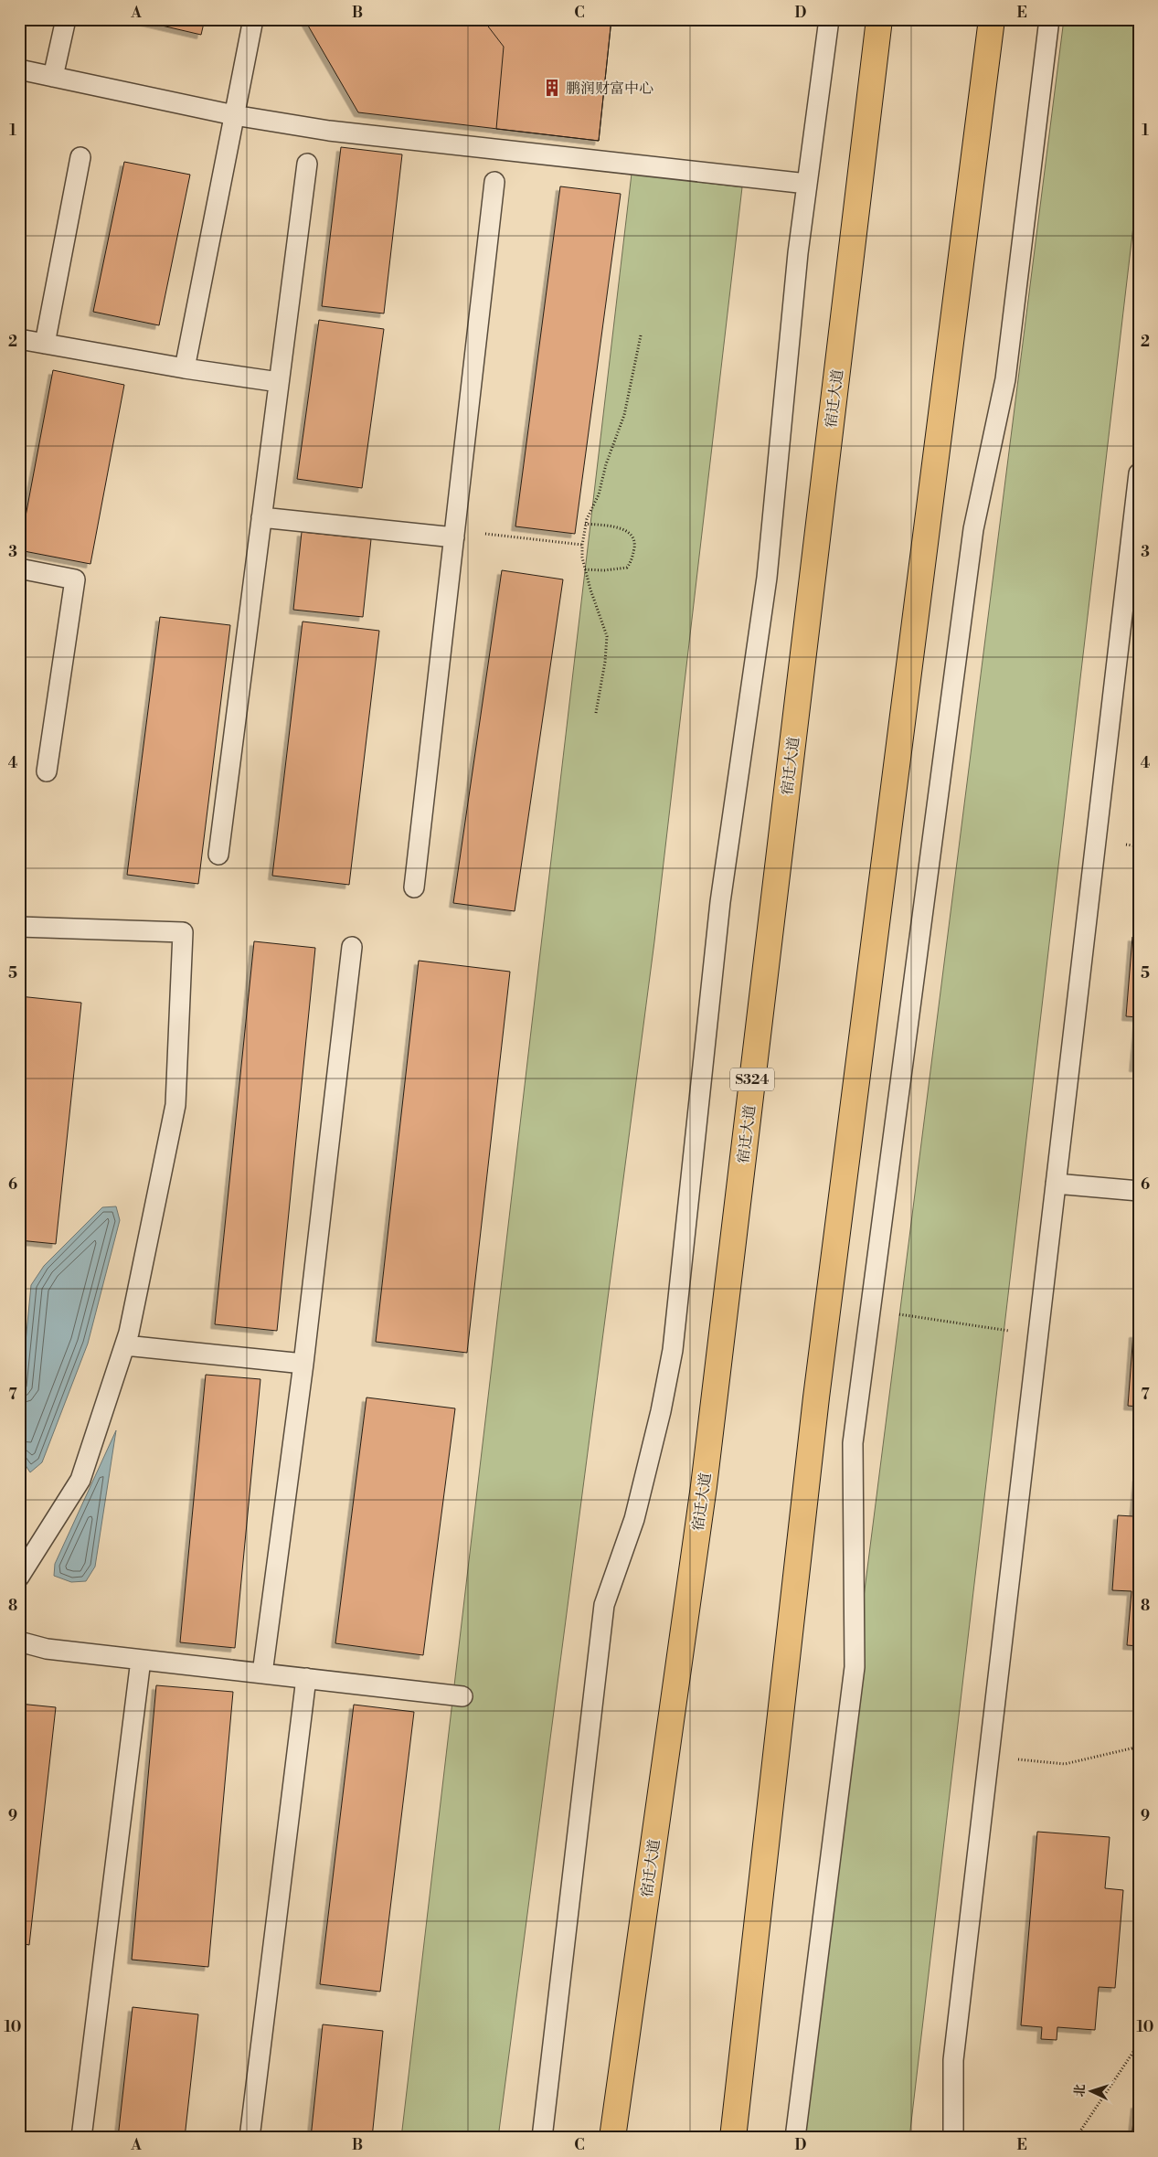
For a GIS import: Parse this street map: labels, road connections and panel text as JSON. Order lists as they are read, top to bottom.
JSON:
{
  "streets": {
    "main road": ["宿迁大道", "S324"]
  },
  "places": {
    "building": ["鹏润财富中心"]
  },
  "north": "left",
  "grid": {
    "columns": [
      "A",
      "B",
      "C",
      "D",
      "E"
    ],
    "rows": [
      "1",
      "2",
      "3",
      "4",
      "5",
      "6",
      "7",
      "8",
      "9",
      "10"
    ]
  }
}
